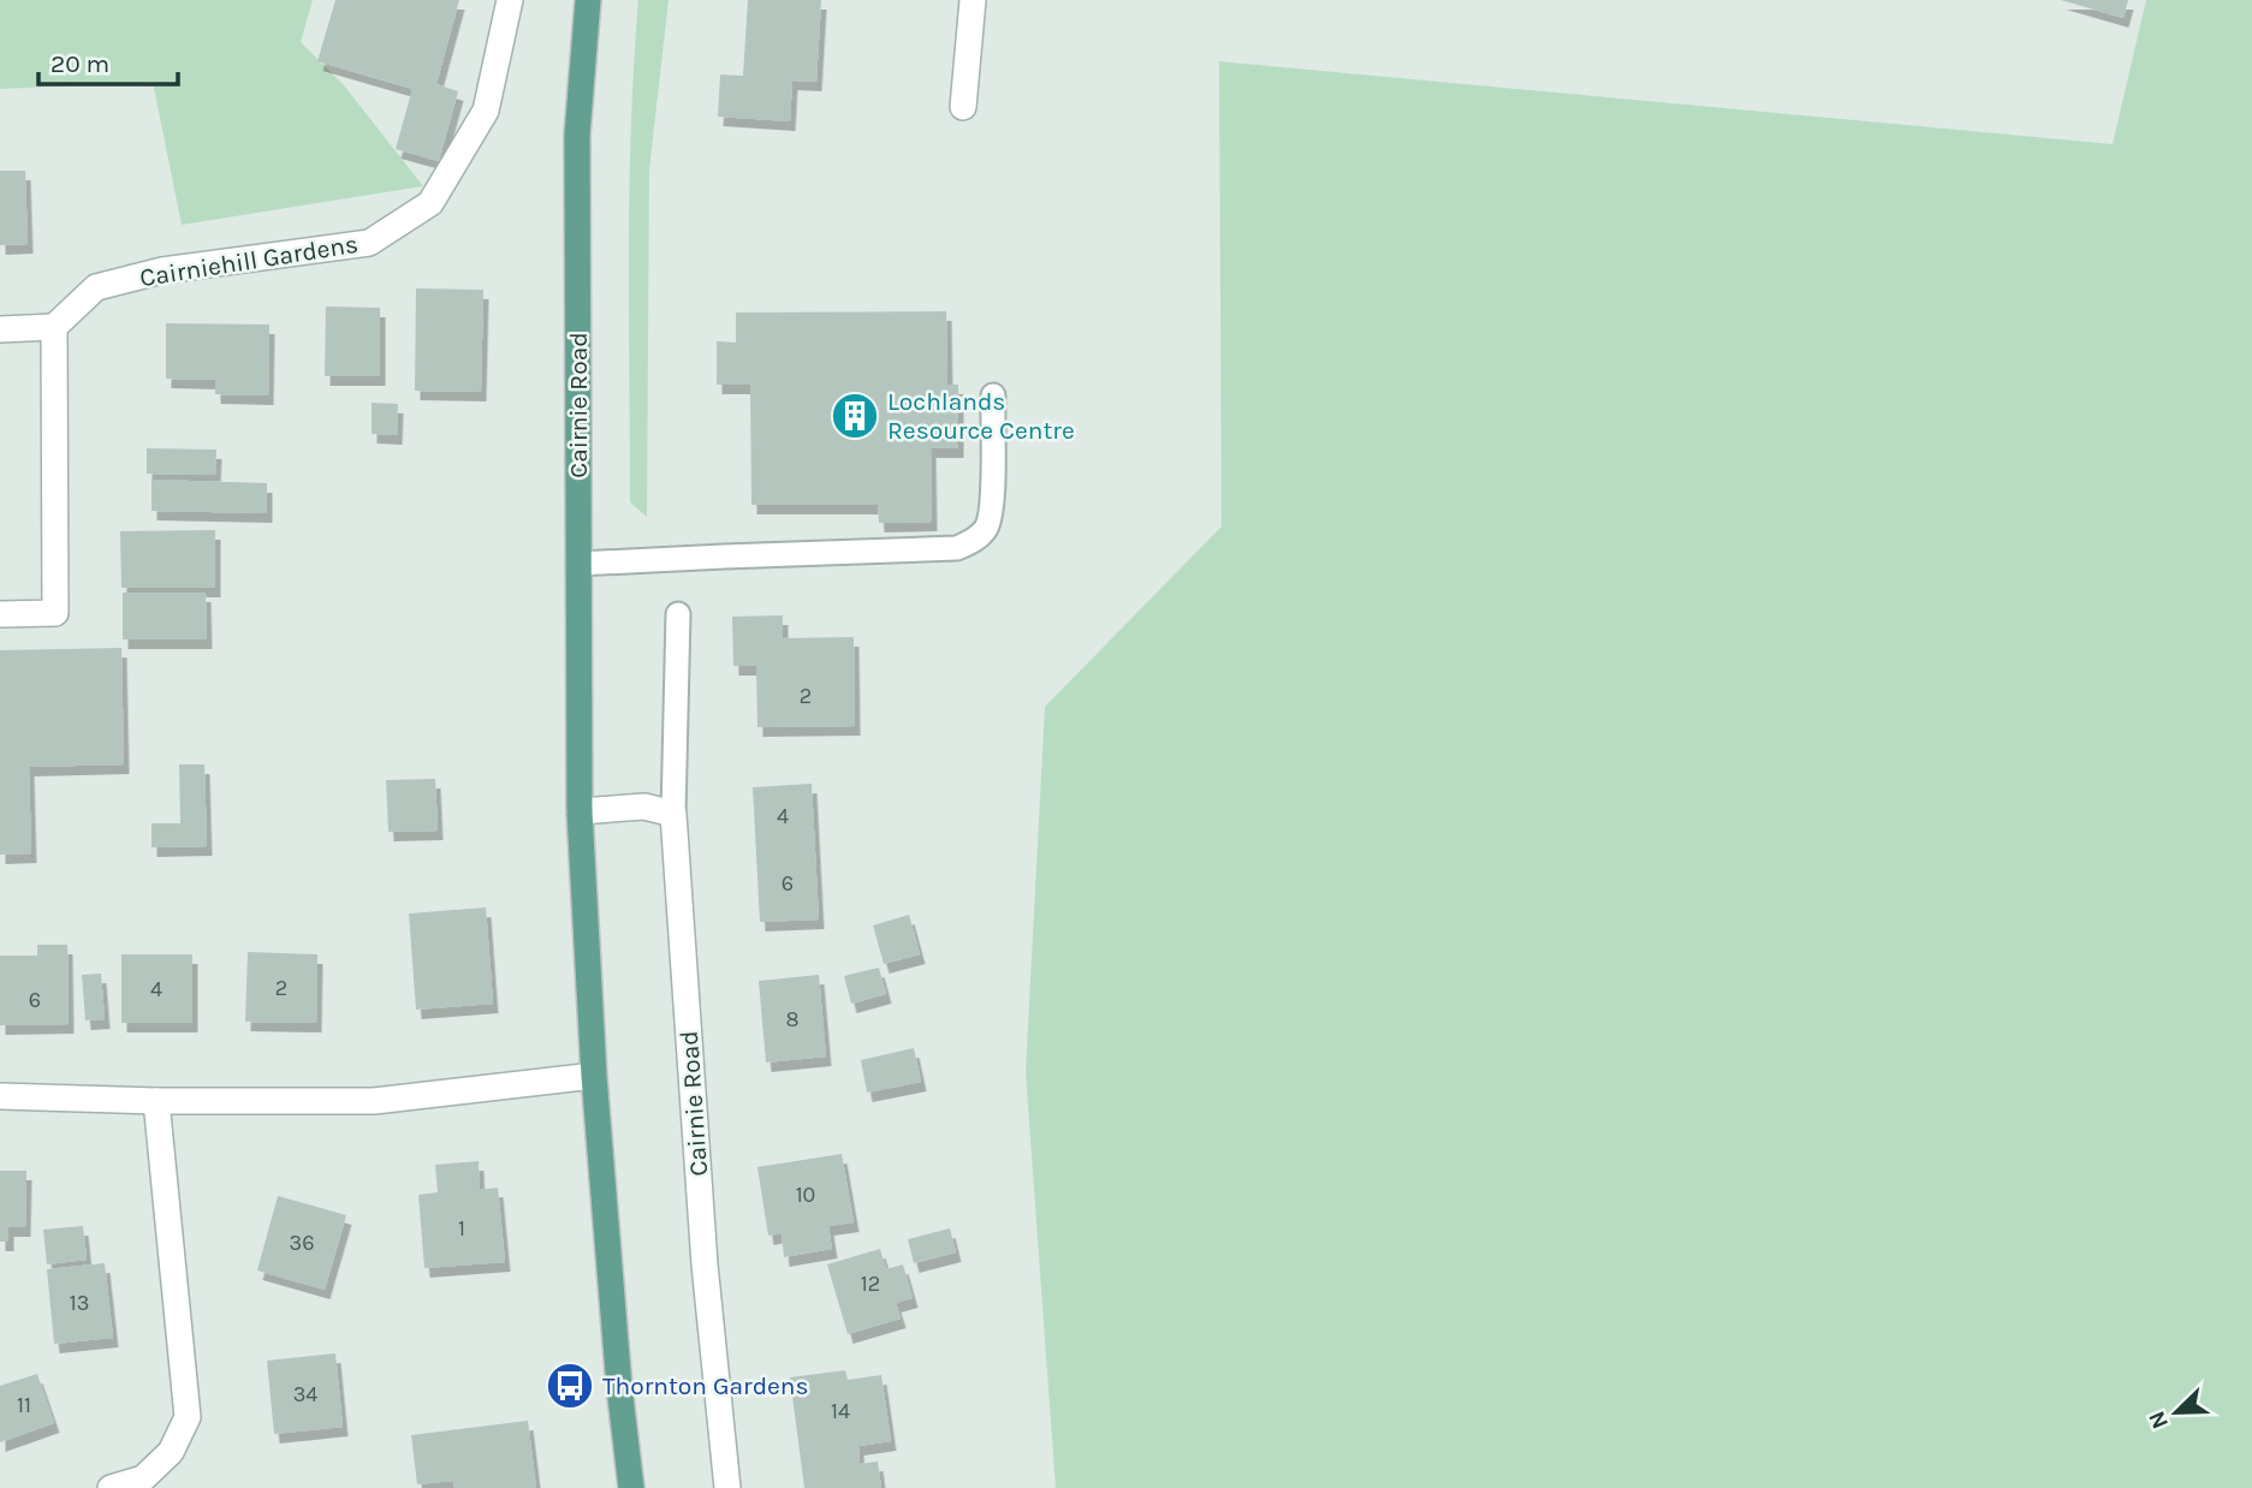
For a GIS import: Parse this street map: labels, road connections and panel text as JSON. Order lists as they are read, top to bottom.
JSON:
{
  "streets": {
    "main road": ["Cairnie Road"],
    "street": ["Cairniehill Gardens"]
  },
  "places": {
    "building": ["Lochlands Resource Centre"],
    "bus stop": ["Thornton Gardens"]
  },
  "house_numbers": [
    "2",
    "4",
    "6",
    "2",
    "4",
    "6",
    "8",
    "10",
    "1",
    "36",
    "12",
    "13",
    "34",
    "11",
    "14"
  ],
  "scale_bar": "20 m",
  "north": "bottom left"
}
